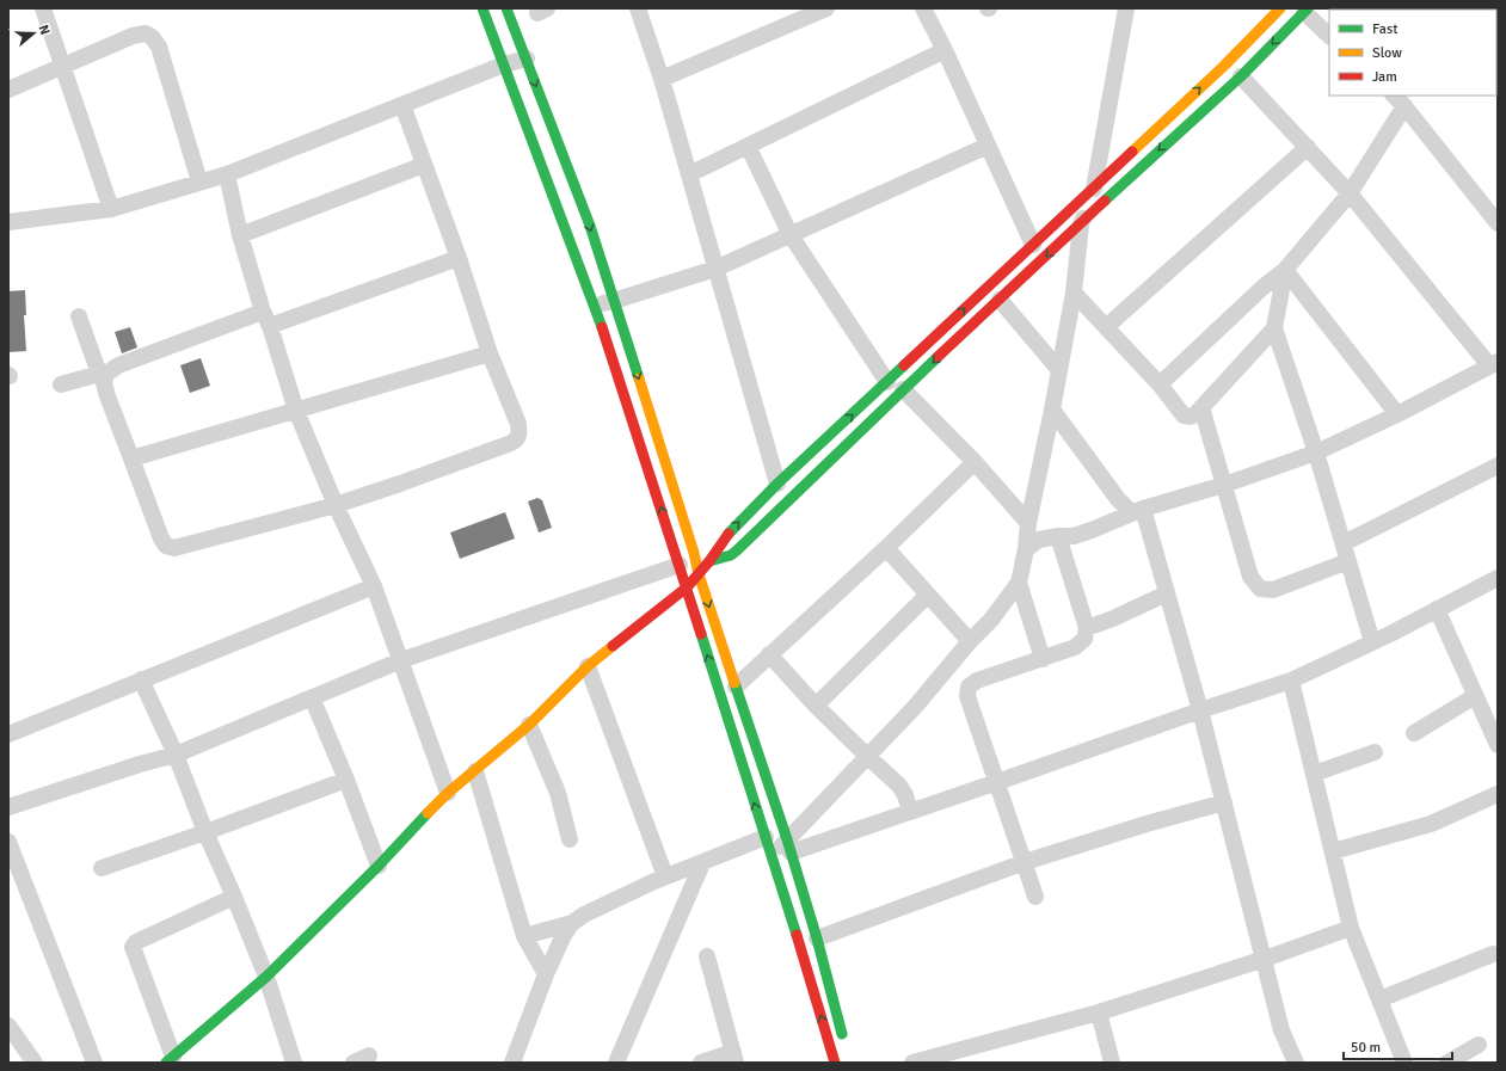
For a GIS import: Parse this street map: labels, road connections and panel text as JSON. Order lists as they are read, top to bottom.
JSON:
{
  "legend": ["Fast", "Slow", "Jam"],
  "scale_bar": "50 m",
  "north": "right"
}
